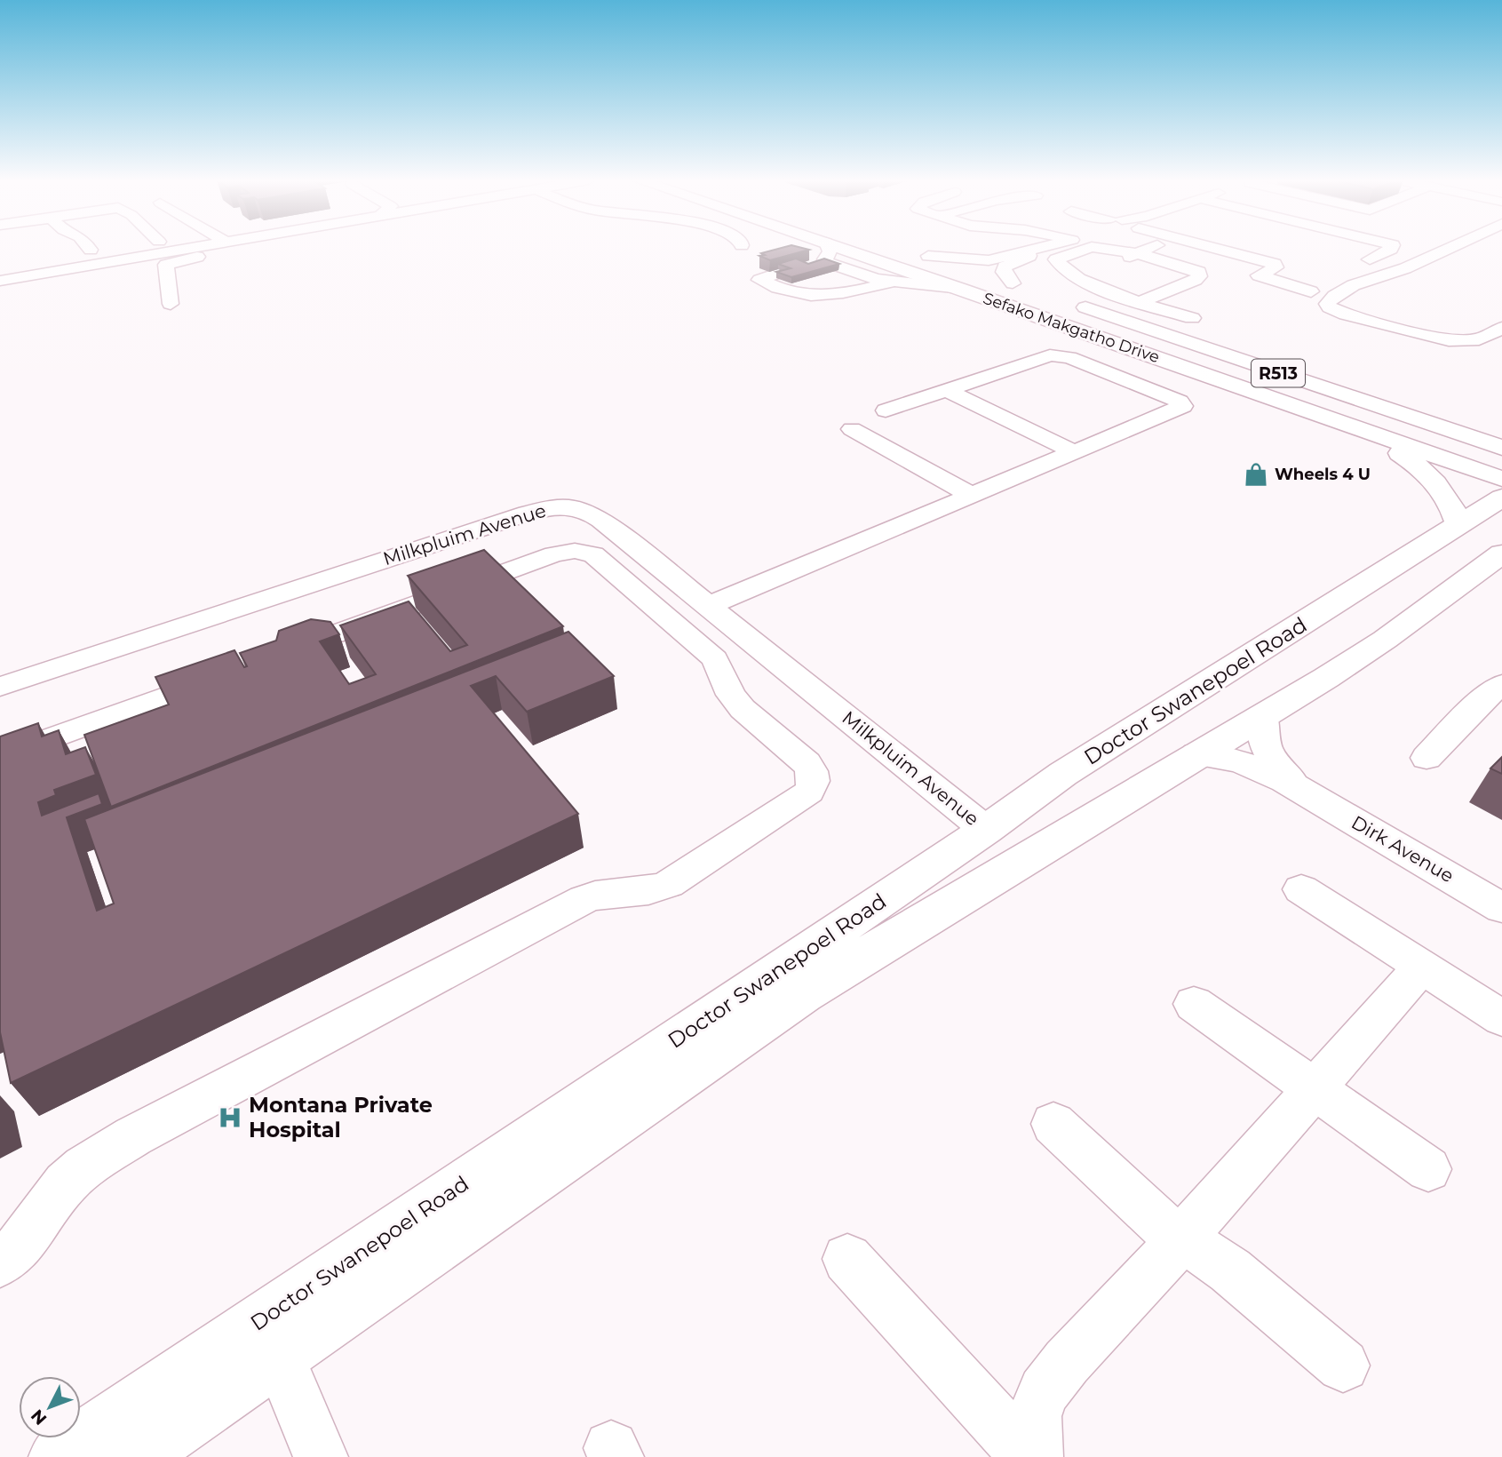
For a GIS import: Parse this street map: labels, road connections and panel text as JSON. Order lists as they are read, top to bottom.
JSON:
{
  "streets": {
    "main road": ["Sefako Makgatho Drive", "R513", "Doctor Swanepoel Road"],
    "street": ["Milkpluim Avenue", "Dirk Avenue"]
  },
  "crossings": [
    ["Milkpluim Avenue", "Doctor Swanepoel Road"],
    ["Doctor Swanepoel Road", "Dirk Avenue"]
  ],
  "places": {
    "shop": ["Wheels 4 U"],
    "hospital": ["Montana Private Hospital"]
  },
  "north": "bottom left"
}
